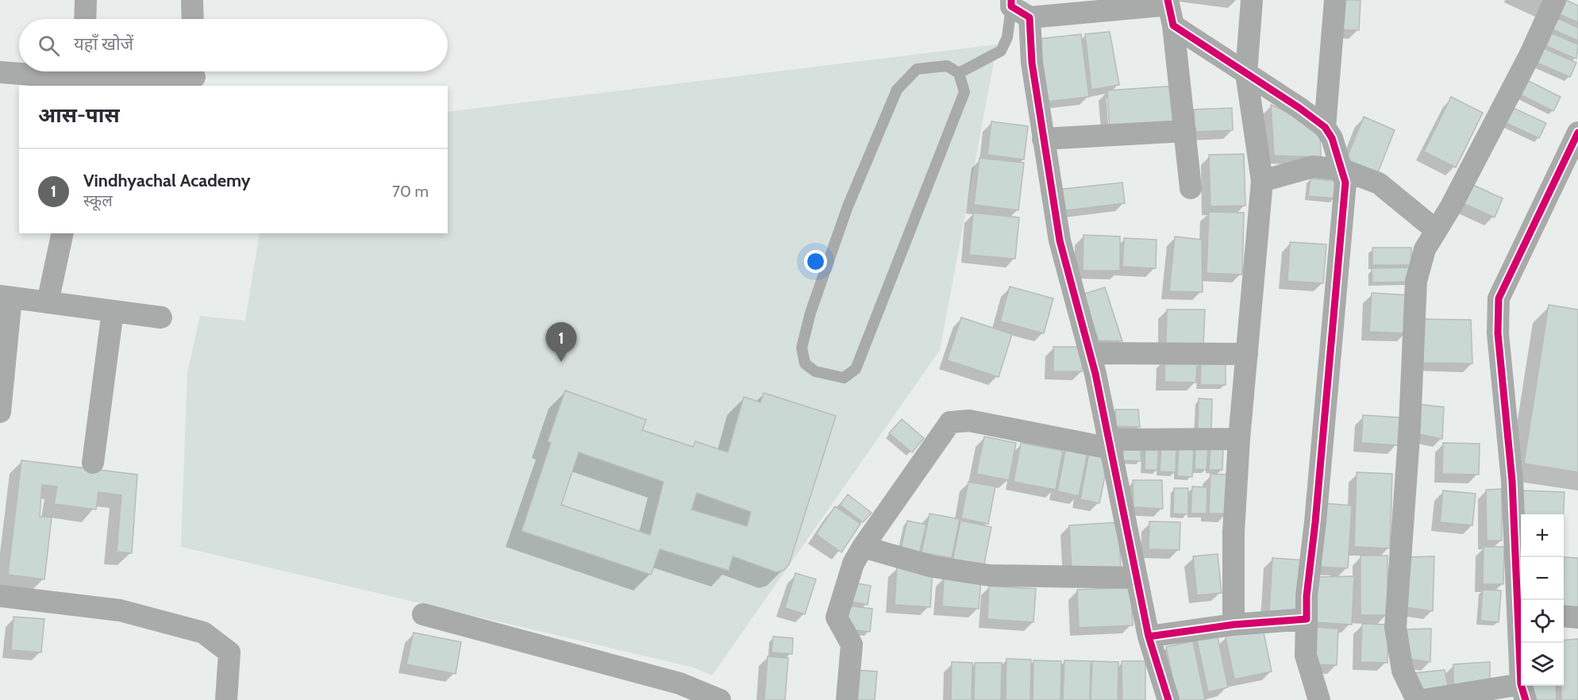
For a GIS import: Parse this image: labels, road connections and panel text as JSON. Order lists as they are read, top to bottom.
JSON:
{
  "page": {
    "search": "यहाँ खोजें",
    "heading": "आस-पास",
    "list": [
      {
        "mark": "1",
        "name": "Vindhyachal Academy",
        "note": "स्कूल",
        "value": "70 m"
      }
    ],
    "pins": "1",
    "map_buttons": ["+", "−"]
  }
}
